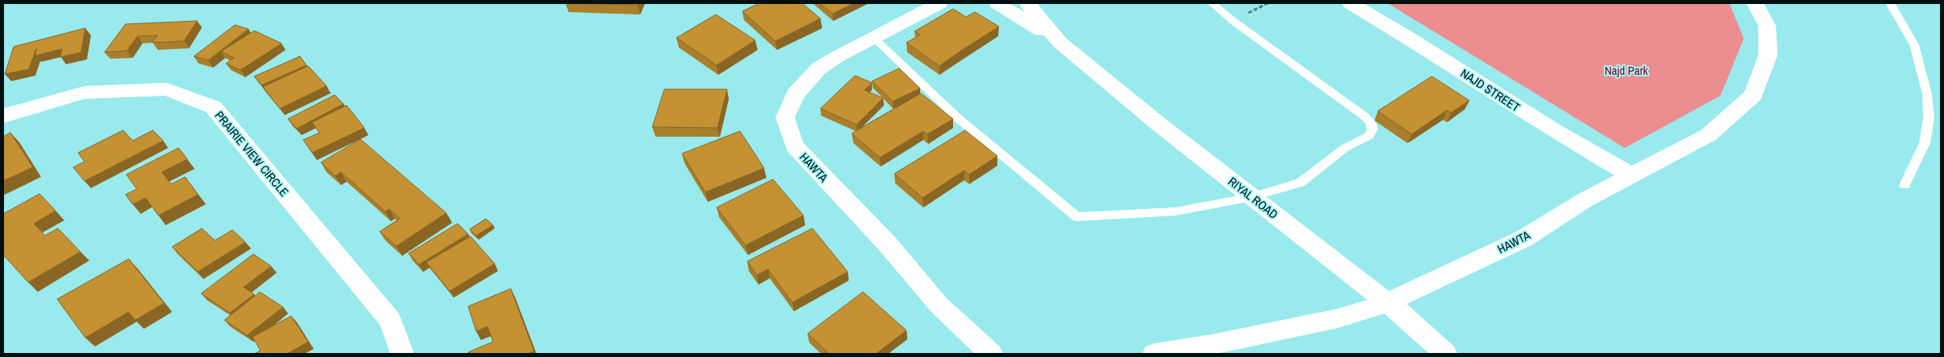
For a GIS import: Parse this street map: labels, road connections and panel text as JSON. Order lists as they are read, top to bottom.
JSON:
{
  "streets": {
    "street": [
      "NAJD STREET",
      "PRAIRIE VIEW CIRCLE",
      "HAWTA",
      "RIYAL ROAD"
    ]
  },
  "crossings": [
    ["NAJD STREET", "HAWTA"],
    ["HAWTA", "RIYAL ROAD"]
  ],
  "parks": ["Najd Park"]
}
